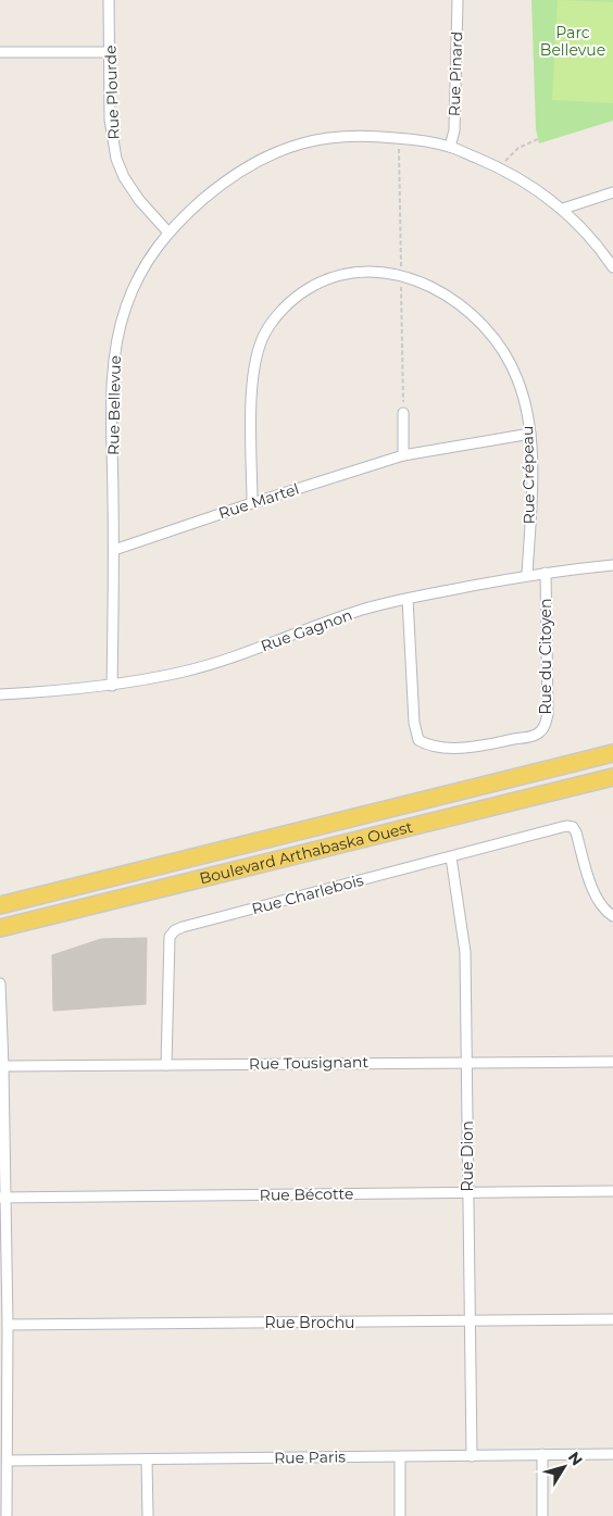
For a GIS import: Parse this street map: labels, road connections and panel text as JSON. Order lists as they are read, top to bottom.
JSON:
{
  "streets": {
    "main road": ["Boulevard Arthabaska Ouest"],
    "street": [
      "Rue Pinard",
      "Rue Plourde",
      "Rue Bellevue",
      "Rue Crépeau",
      "Rue Martel",
      "Rue Gagnon",
      "Rue du Citoyen",
      "Rue Charlebois",
      "Rue Tousignant",
      "Rue Dion",
      "Rue Bécotte",
      "Rue Brochu",
      "Rue Paris"
    ]
  },
  "crossings": [
    ["Rue Pinard", "Rue Bellevue"],
    ["Rue Plourde", "Rue Bellevue"],
    ["Rue Bellevue", "Rue Martel"],
    ["Rue Bellevue", "Rue Gagnon"],
    ["Rue Crépeau", "Rue Martel"],
    ["Rue Crépeau", "Rue Gagnon"],
    ["Rue Gagnon", "Rue du Citoyen"],
    ["Rue Charlebois", "Rue Tousignant"],
    ["Rue Charlebois", "Rue Dion"],
    ["Rue Tousignant", "Rue Dion"],
    ["Rue Dion", "Rue Bécotte"],
    ["Rue Dion", "Rue Brochu"],
    ["Rue Dion", "Rue Paris"]
  ],
  "parks": ["Parc Bellevue"],
  "north": "top right"
}
